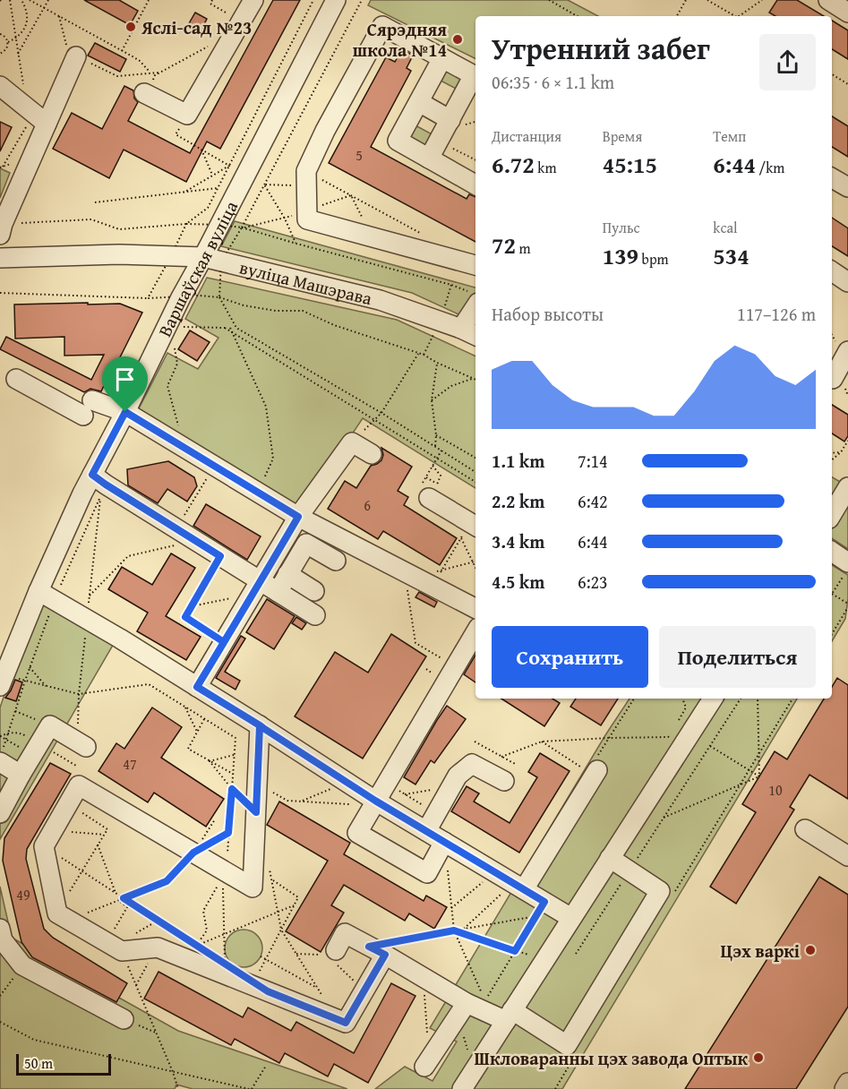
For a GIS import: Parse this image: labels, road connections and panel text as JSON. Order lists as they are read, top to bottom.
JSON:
{
  "streets": {
    "street": ["Варшаўская вуліца", "вуліца Машэрава"]
  },
  "crossings": [
    ["Варшаўская вуліца", "вуліца Машэрава"]
  ],
  "places": [
    "Яслі-сад №23",
    "Сярэдняя школа №14",
    "Цэх варкі",
    "Шкловаранны цэх завода Оптык"
  ],
  "house_numbers": [
    "5",
    "6",
    "47",
    "10",
    "49"
  ],
  "scale_bar": "50 m",
  "page": {
    "heading": ["Утренний забег", "06:35 · 6 × 1.1 km"],
    "stats": [
      ["Дистанция", "6.72 km"],
      ["Время", "45:15"],
      ["Темп", "6:44 /km"],
      ["72 m"],
      ["Пульс", "139 bpm"],
      ["kcal", "534"]
    ],
    "chart": ["Набор высоты", "117–126 m"],
    "list": [
      {
        "name": "1.1 km",
        "note": "7:14"
      },
      {
        "name": "2.2 km",
        "note": "6:42"
      },
      {
        "name": "3.4 km",
        "note": "6:44"
      },
      {
        "name": "4.5 km",
        "note": "6:23"
      }
    ],
    "buttons": ["Сохранить", "Поделиться"],
    "scale": "50 m"
  }
}
